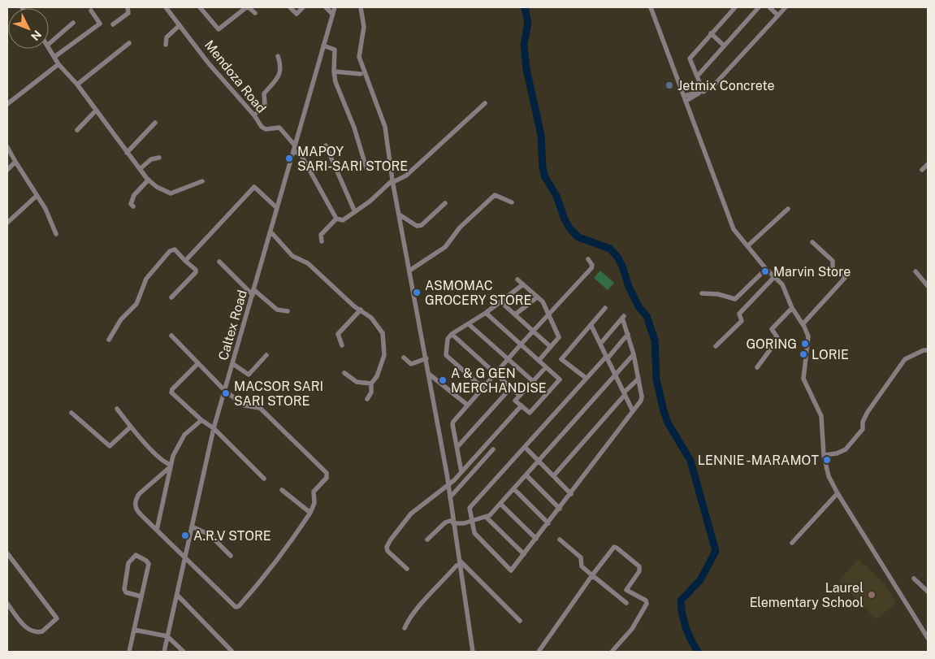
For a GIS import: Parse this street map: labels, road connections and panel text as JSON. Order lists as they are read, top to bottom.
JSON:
{
  "streets": {
    "street": ["Mendoza Road", "Caltex Road"]
  },
  "crossings": [
    ["Mendoza Road", "Caltex Road"]
  ],
  "places": [
    "Jetmix Concrete",
    "MAPOY SARI-SARI STORE",
    "Marvin Store",
    "ASMOMAC GROCERY STORE",
    "GORING",
    "LORIE",
    "A & G GEN MERCHANDISE",
    "MACSOR SARI SARI STORE",
    "LENNIE -MARAMOT",
    "A.R.V STORE",
    "Laurel Elementary School"
  ],
  "north": "bottom right"
}
